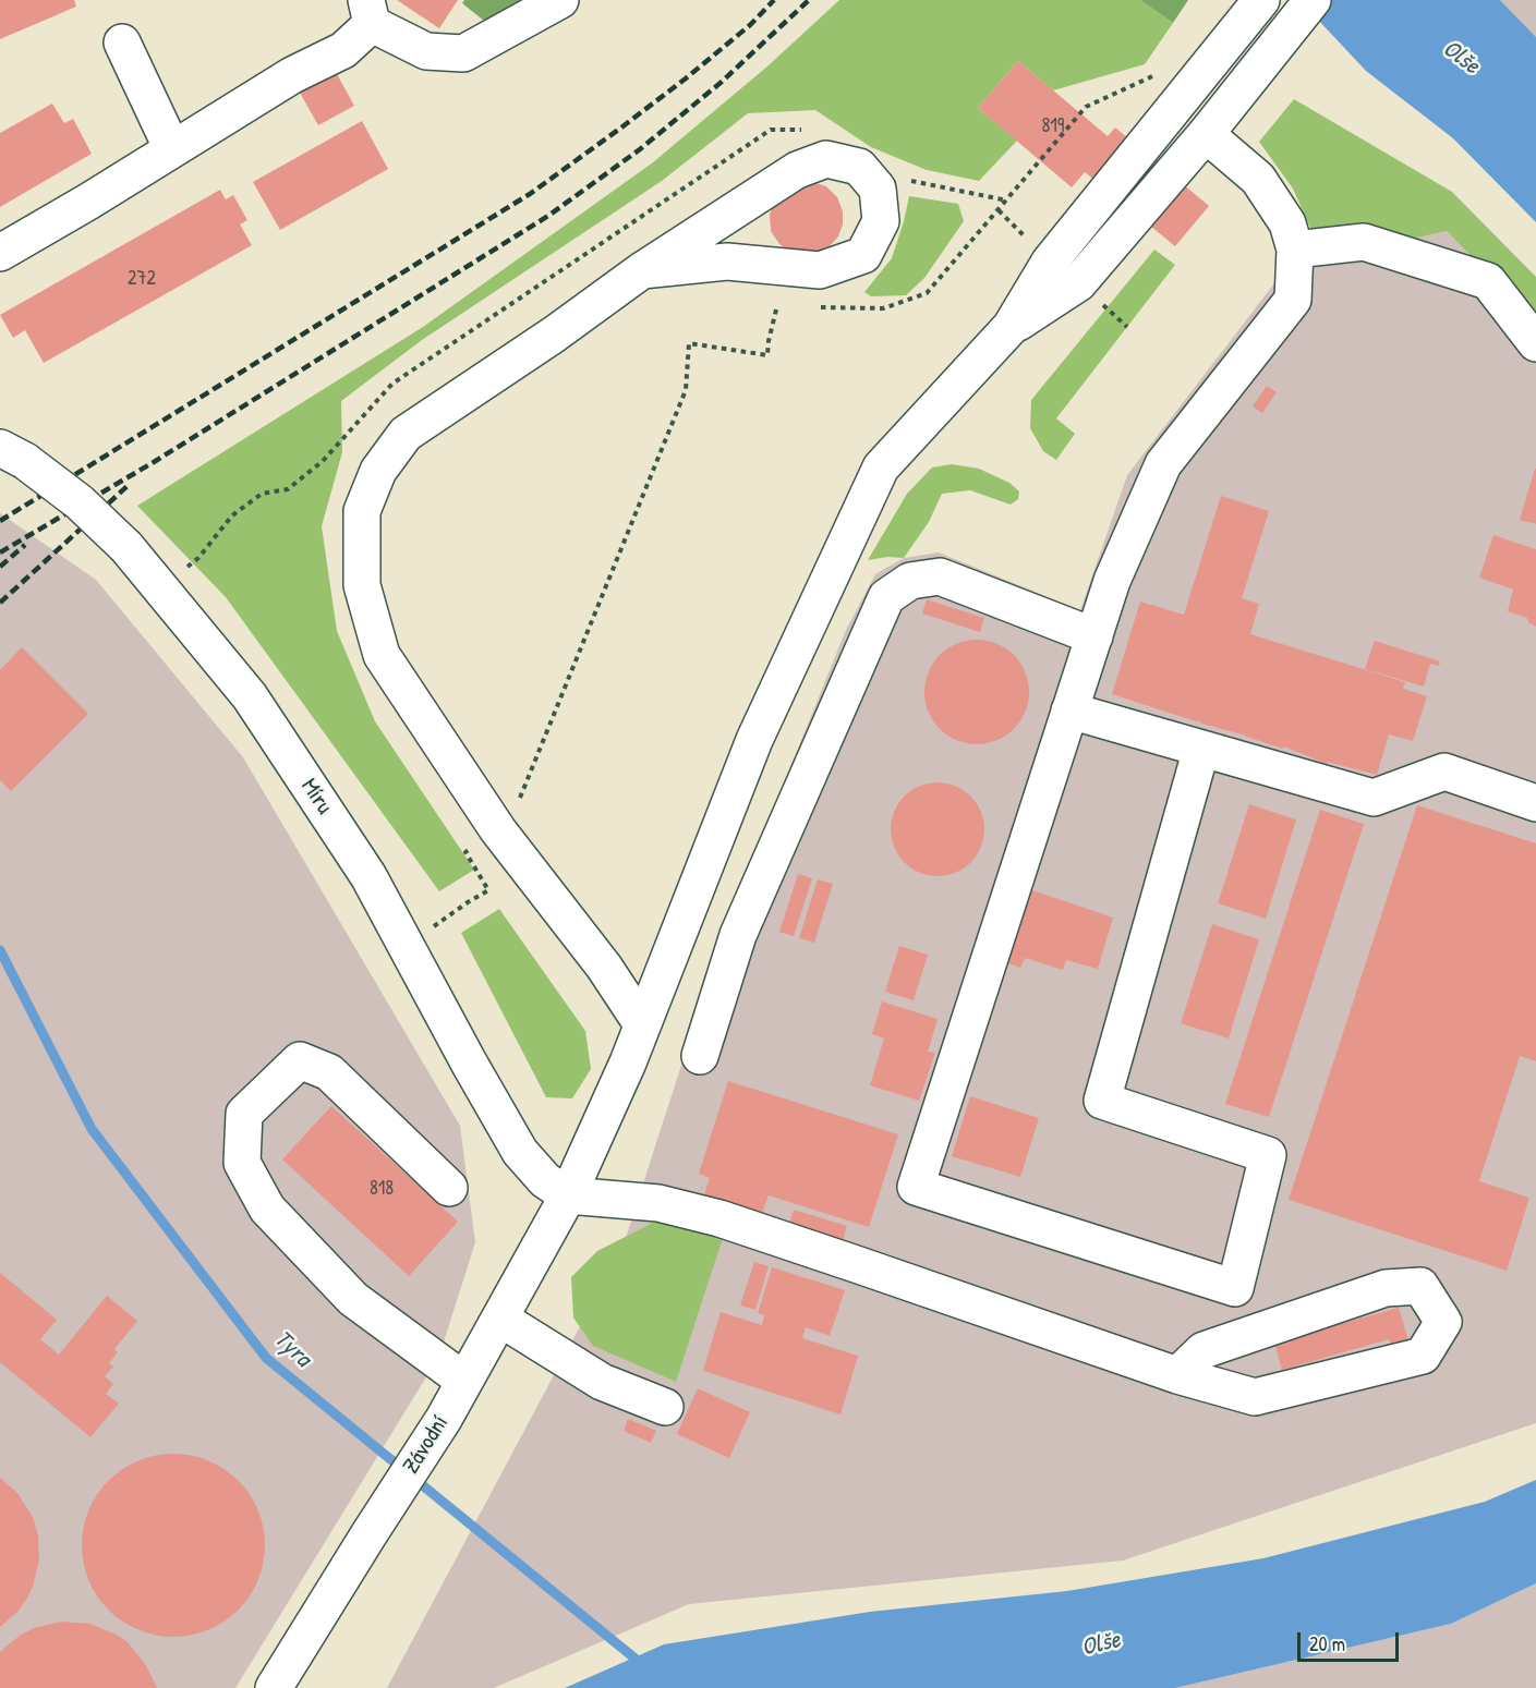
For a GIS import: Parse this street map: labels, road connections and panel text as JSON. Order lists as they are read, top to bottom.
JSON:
{
  "streets": {
    "street": ["Míru", "Závodní"]
  },
  "crossings": [
    ["Míru", "Závodní"]
  ],
  "water": ["Olše", "Tyra"],
  "house_numbers": ["819", "272", "818"],
  "scale_bar": "20 m"
}
